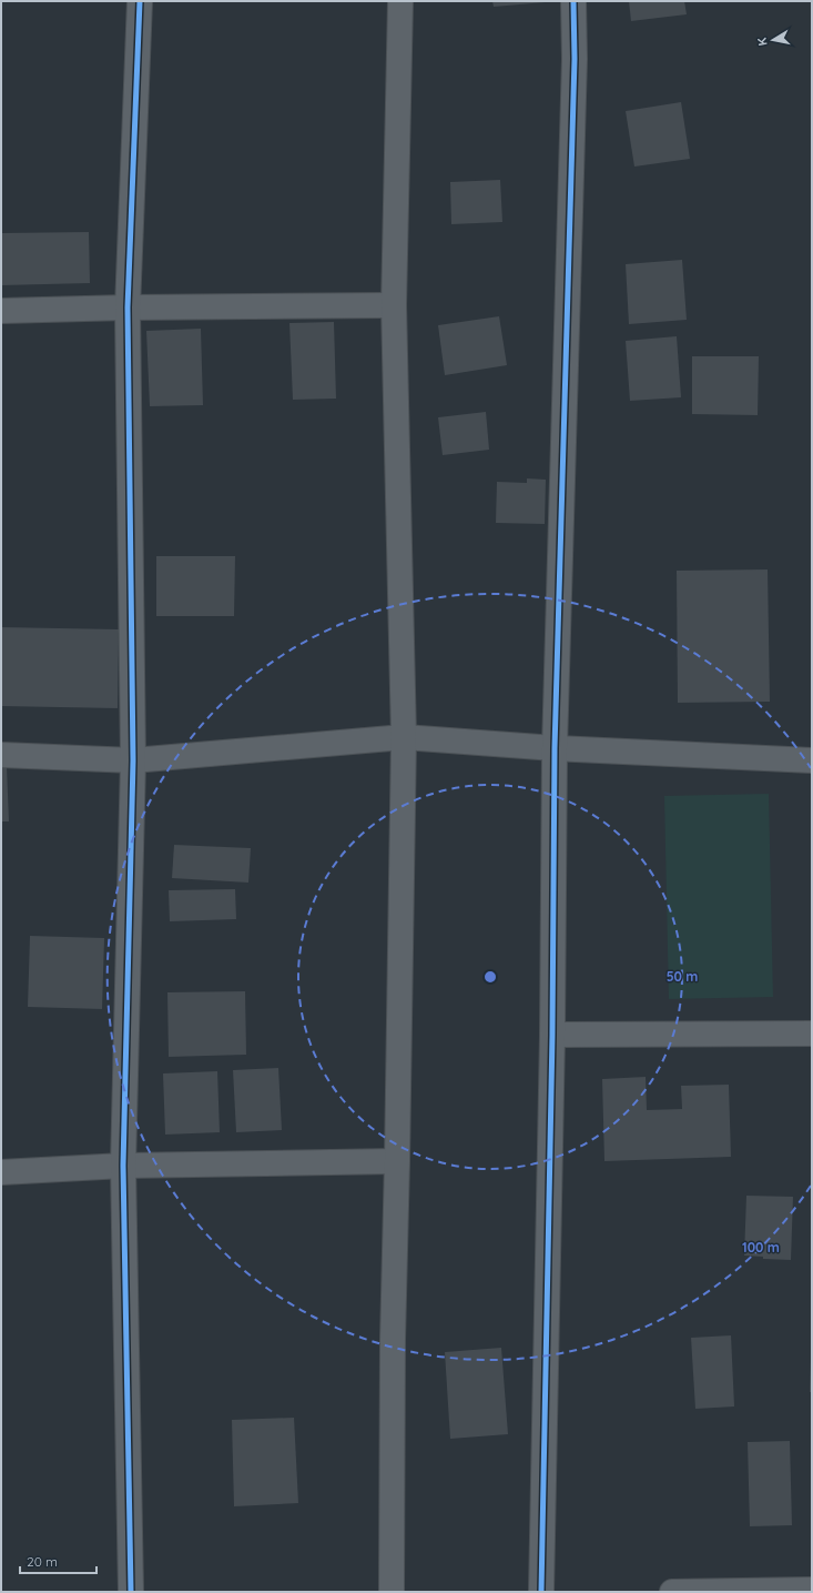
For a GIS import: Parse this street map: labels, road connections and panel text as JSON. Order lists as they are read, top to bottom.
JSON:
{
  "scale_bar": "20 m",
  "north": "left",
  "rings": ["50 m", "100 m"]
}
